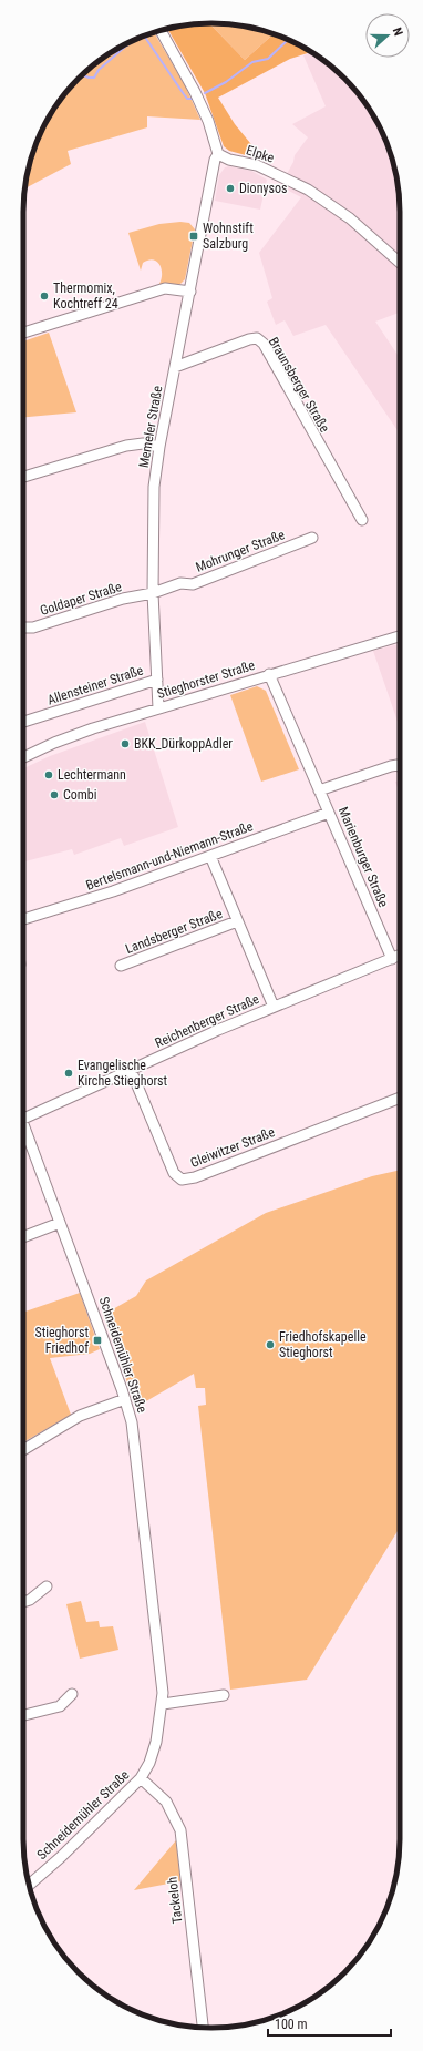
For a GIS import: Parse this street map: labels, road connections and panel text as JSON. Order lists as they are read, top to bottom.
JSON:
{
  "streets": {
    "street": [
      "Elpke",
      "Braunsberger Straße",
      "Memeler Straße",
      "Mohrunger Straße",
      "Goldaper Straße",
      "Stieghorster Straße",
      "Allensteiner Straße",
      "Bertelsmann-und-Niemann-Straße",
      "Marienburger Straße",
      "Landsberger Straße",
      "Reichenberger Straße",
      "Gleiwitzer Straße",
      "Schneidemühler Straße",
      "Tackeloh"
    ]
  },
  "crossings": [
    ["Elpke", "Memeler Straße"],
    ["Braunsberger Straße", "Memeler Straße"],
    ["Memeler Straße", "Mohrunger Straße"],
    ["Memeler Straße", "Goldaper Straße"],
    ["Memeler Straße", "Stieghorster Straße"],
    ["Memeler Straße", "Allensteiner Straße"],
    ["Mohrunger Straße", "Goldaper Straße"],
    ["Stieghorster Straße", "Marienburger Straße"],
    ["Bertelsmann-und-Niemann-Straße", "Marienburger Straße"],
    ["Bertelsmann-und-Niemann-Straße", "Landsberger Straße"],
    ["Marienburger Straße", "Reichenberger Straße"],
    ["Landsberger Straße", "Reichenberger Straße"],
    ["Reichenberger Straße", "Gleiwitzer Straße"],
    ["Schneidemühler Straße", "Tackeloh"]
  ],
  "places": {
    "other": [
      "Dionysos",
      "Thermomix, Kochtreff 24",
      "BKK_DürkoppAdler",
      "Lechtermann",
      "Combi",
      "Evangelische Kirche Stieghorst",
      "Friedhofskapelle Stieghorst"
    ],
    "transit": ["Wohnstift Salzburg", "Stieghorst Friedhof"]
  },
  "scale_bar": "100 m",
  "north": "right"
}
